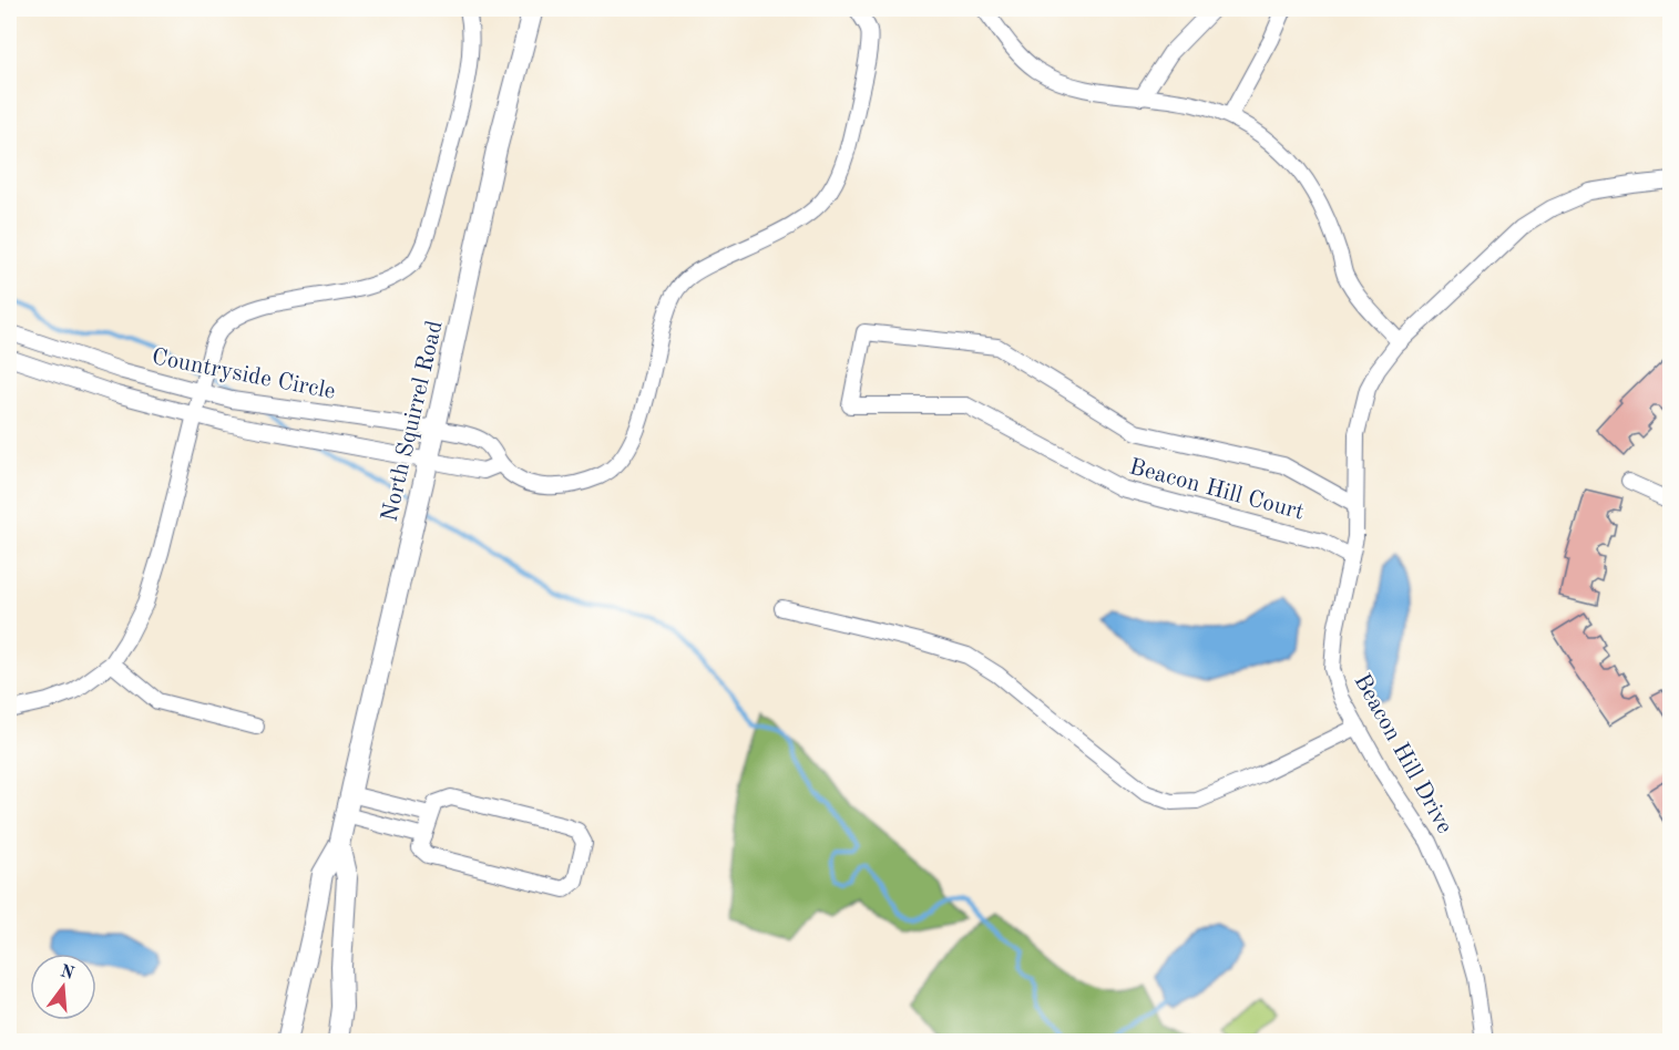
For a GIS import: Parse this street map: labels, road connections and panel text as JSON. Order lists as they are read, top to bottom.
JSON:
{
  "streets": {
    "street": [
      "Countryside Circle",
      "North Squirrel Road",
      "Beacon Hill Court",
      "Beacon Hill Drive"
    ]
  },
  "crossings": [
    ["Countryside Circle", "North Squirrel Road"],
    ["Beacon Hill Court", "Beacon Hill Drive"]
  ],
  "north": "top"
}
